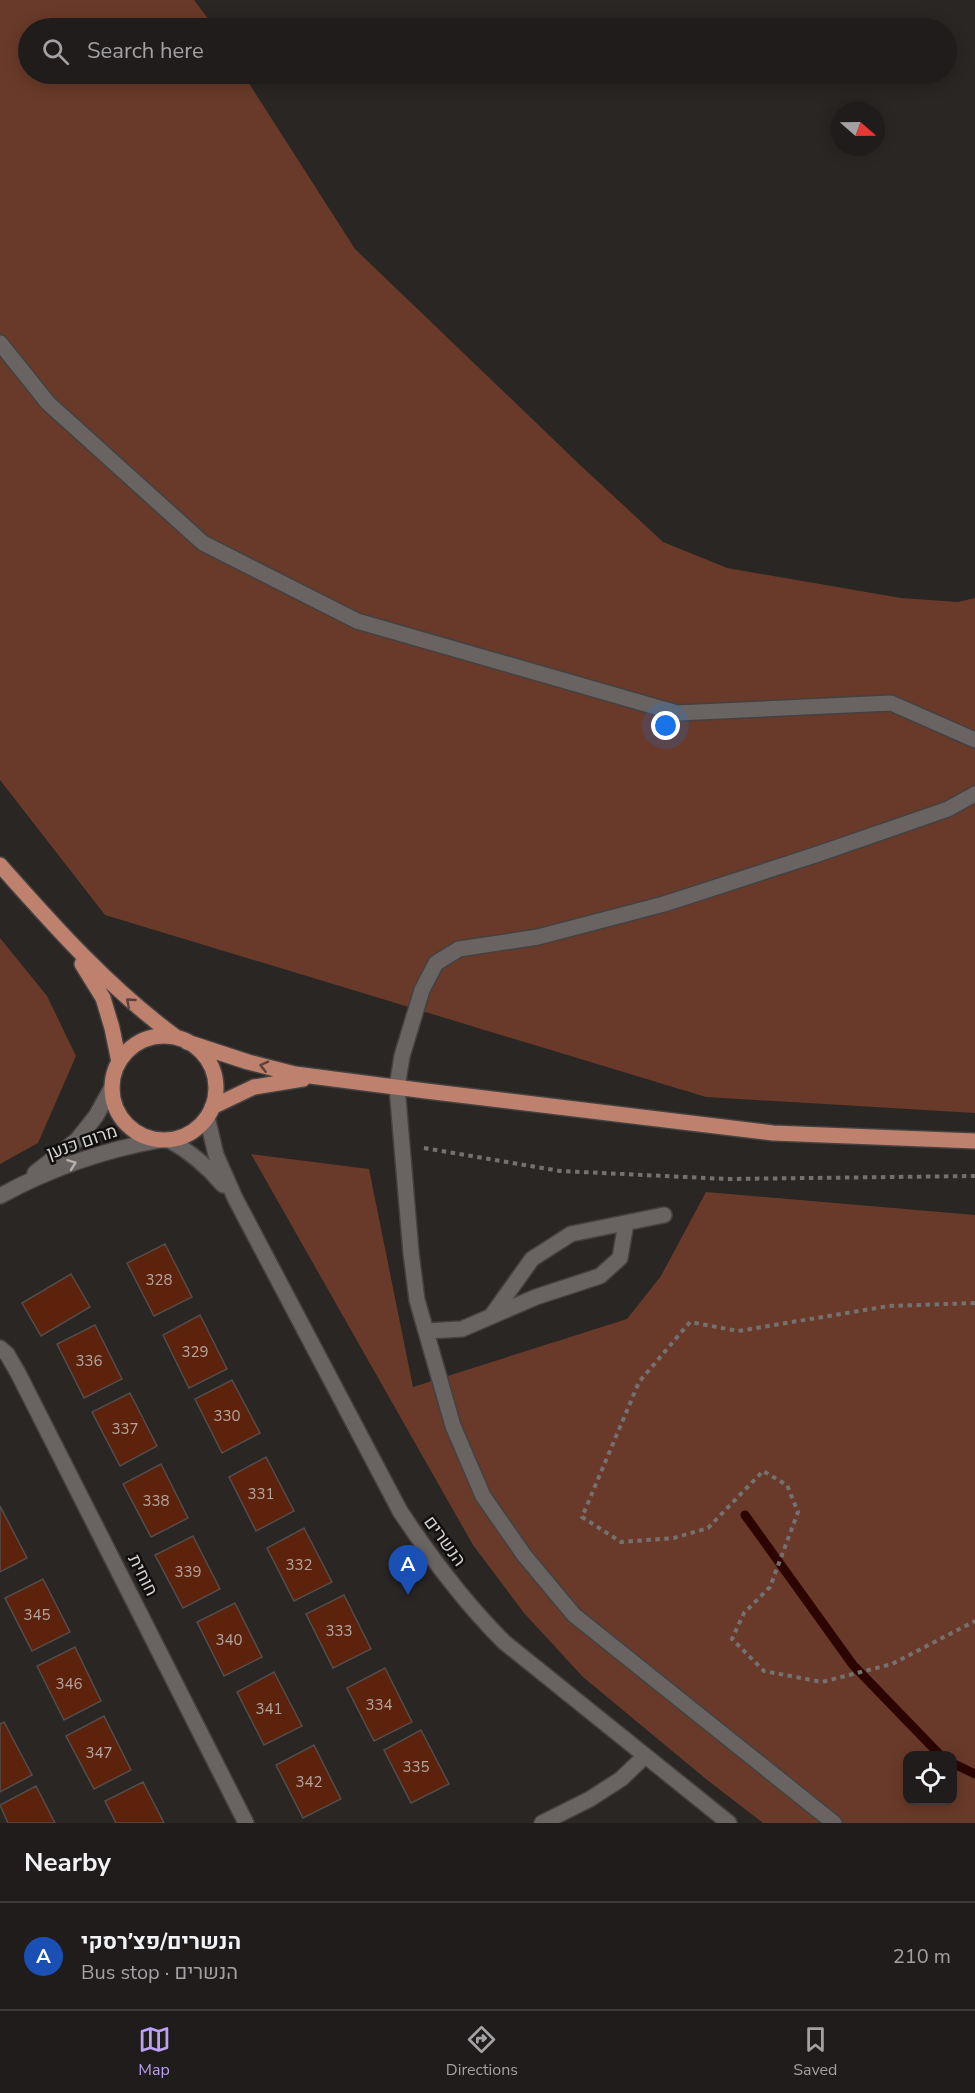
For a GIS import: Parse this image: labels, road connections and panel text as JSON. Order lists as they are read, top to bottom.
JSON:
{
  "streets": {
    "street": ["מרום כנען", "הנשרים", "חוחית"]
  },
  "crossings": [
    ["מרום כנען", "הנשרים"]
  ],
  "one_way": ["מרום כנען"],
  "house_numbers": [
    "328",
    "329",
    "336",
    "330",
    "337",
    "331",
    "338",
    "332",
    "339",
    "345",
    "333",
    "340",
    "346",
    "334",
    "341",
    "347",
    "335",
    "342"
  ],
  "north": "right",
  "page": {
    "search": "Search here",
    "pins": "A",
    "heading": "Nearby",
    "list": [
      {
        "mark": "A",
        "name": "הנשרים/פצ׳רסקי",
        "note": "Bus stop · הנשרים",
        "value": "210 m"
      }
    ],
    "nav": ["Map", "Directions", "Saved"]
  }
}
